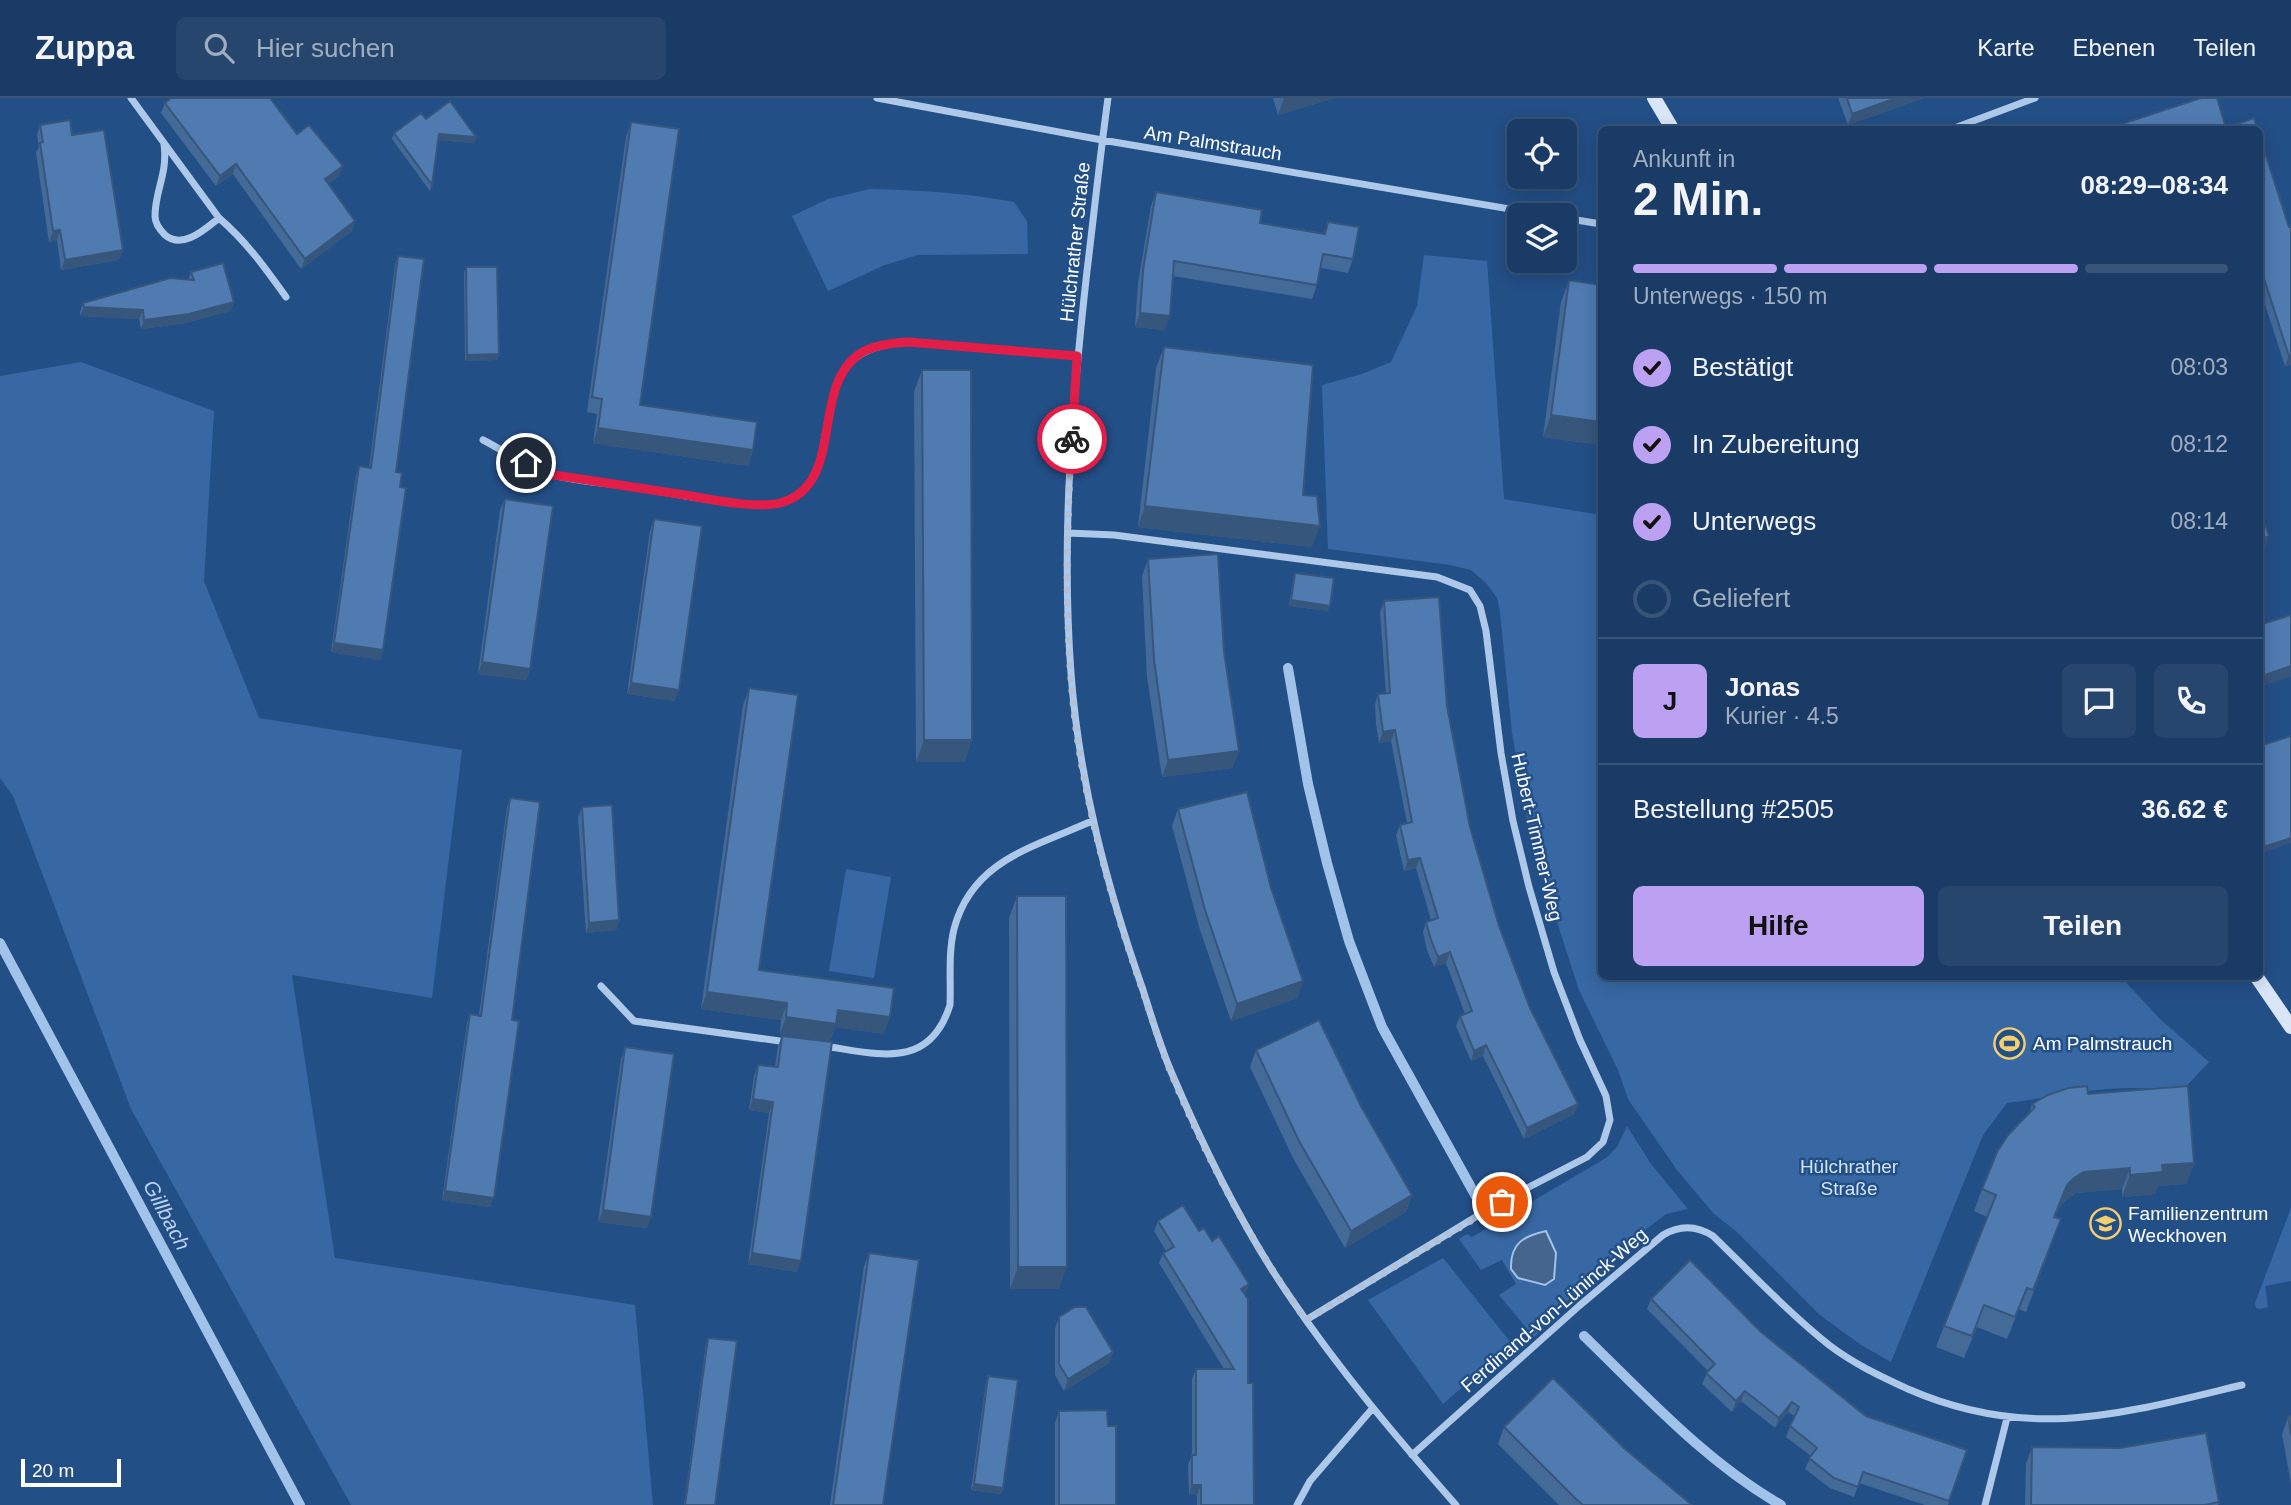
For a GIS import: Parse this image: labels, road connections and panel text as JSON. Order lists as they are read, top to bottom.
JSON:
{
  "streets": {
    "street": [
      "Am Palmstrauch",
      "Hülchrather Straße",
      "Hubert-Timmer-Weg",
      "Ferdinand-von-Lüninck-Weg"
    ]
  },
  "crossings": [
    ["Am Palmstrauch", "Hülchrather Straße"],
    ["Hülchrather Straße", "Hubert-Timmer-Weg"],
    ["Hülchrather Straße", "Ferdinand-von-Lüninck-Weg"]
  ],
  "water": ["Gillbach"],
  "parks": ["Hülchrather Straße"],
  "places": {
    "sports": ["Am Palmstrauch"],
    "school or university": ["Familienzentrum Weckhoven"]
  },
  "scale_bar": "20 m",
  "page": {
    "header": "Zuppa",
    "search": "Hier suchen",
    "nav": ["Karte", "Ebenen", "Teilen"],
    "heading": ["2 Min.", "Ankunft in", "08:29–08:34"],
    "panel": [
      "Jonas",
      "Kurier · 4.5",
      "Bestellung #2505",
      "36.62 €"
    ],
    "bar": "Unterwegs · 150 m",
    "list": [
      ["Bestätigt", "08:03"],
      ["In Zubereitung", "08:12"],
      ["Unterwegs", "08:14"],
      "Geliefert"
    ],
    "round": "J",
    "buttons": ["Hilfe", "Teilen"],
    "scale": "20 m"
  }
}
